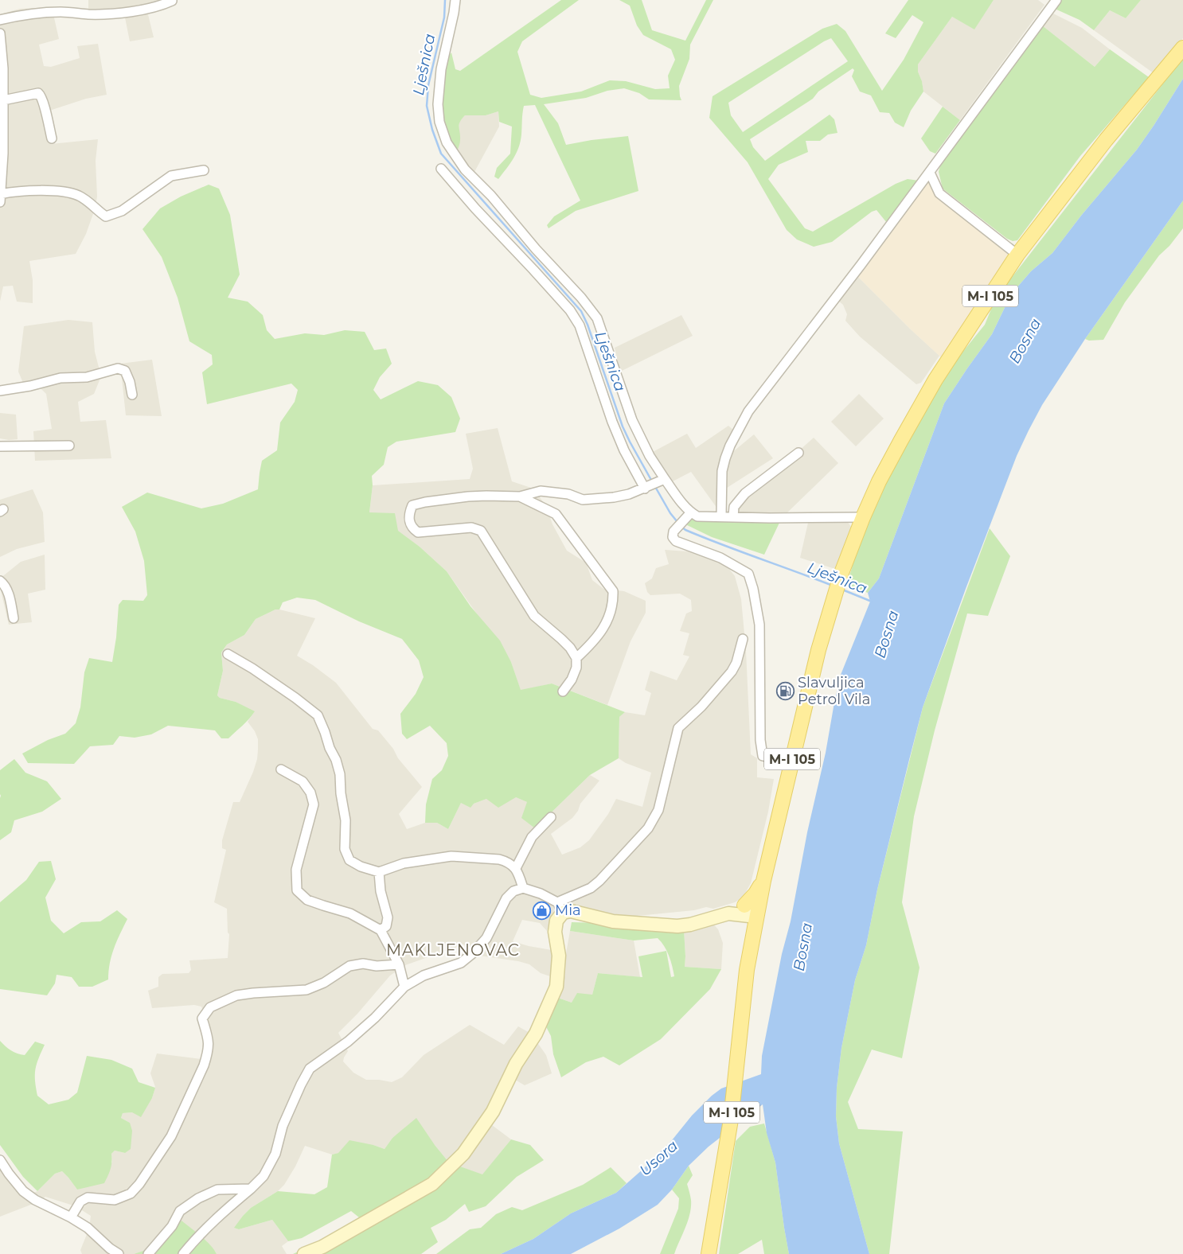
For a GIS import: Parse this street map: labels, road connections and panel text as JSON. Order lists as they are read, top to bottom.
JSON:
{
  "streets": {
    "main road": ["M-I 105"]
  },
  "districts": ["MAKLJENOVAC"],
  "water": ["Lješnica", "Bosna", "Usora"],
  "places": {
    "fuel station": ["Slavuljica Petrol Vila"],
    "shop": ["Mia"]
  }
}
